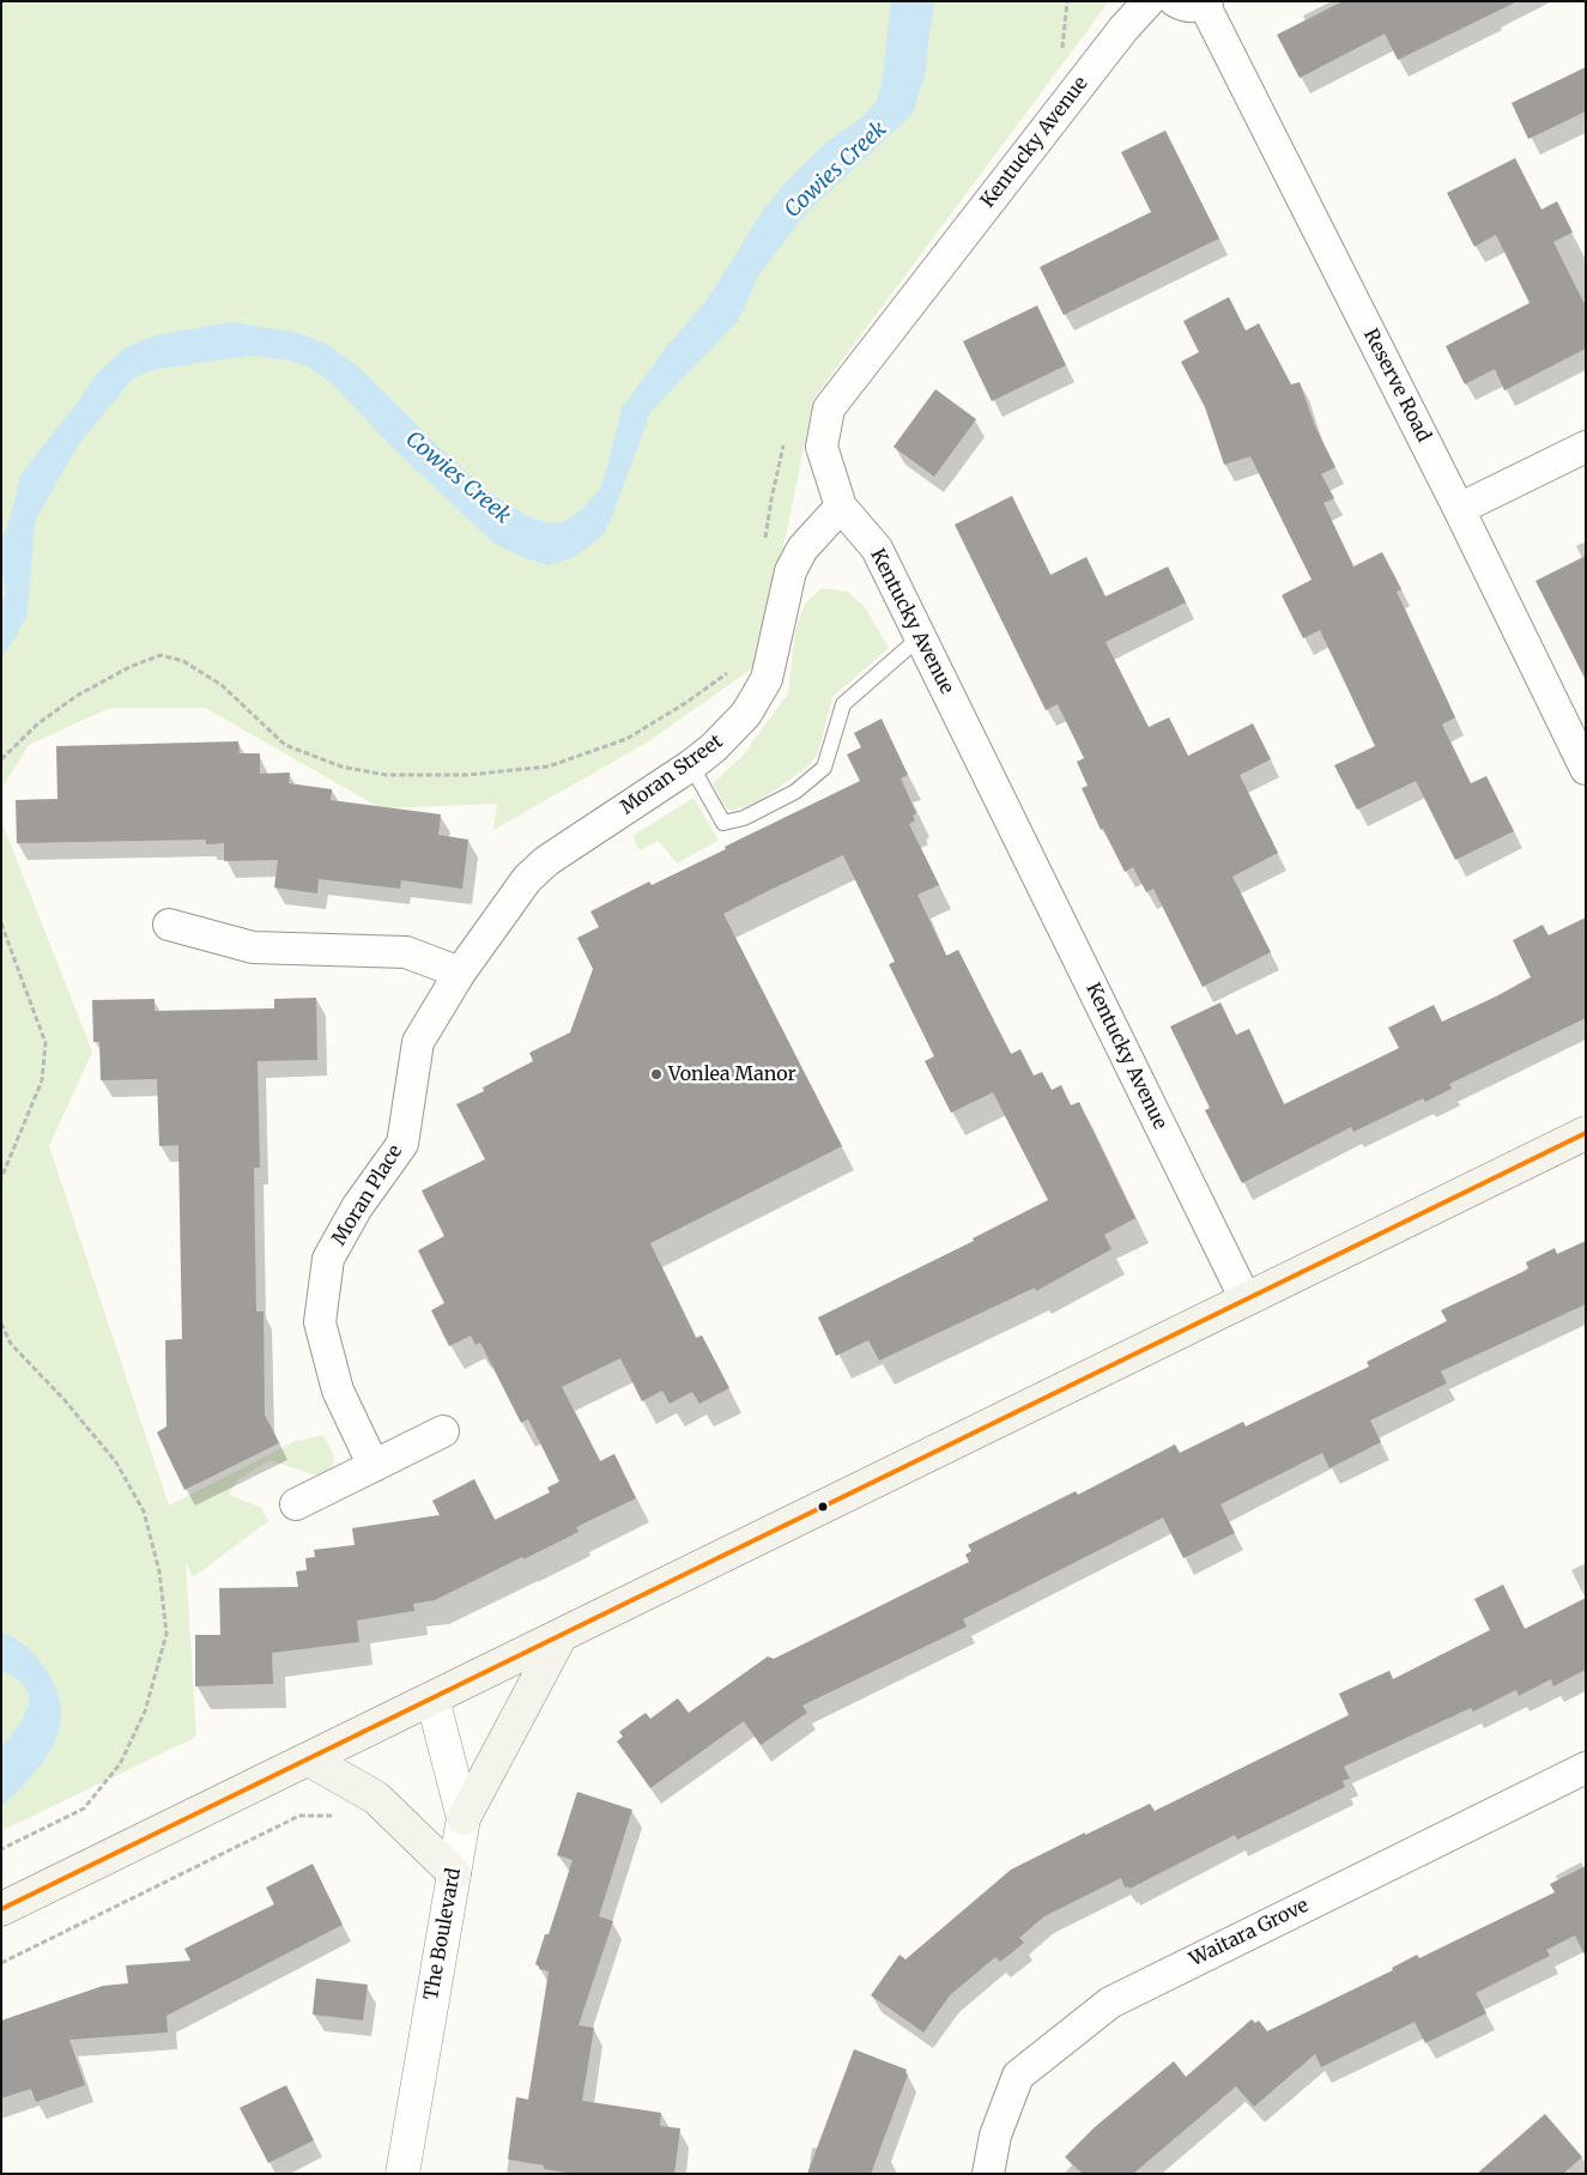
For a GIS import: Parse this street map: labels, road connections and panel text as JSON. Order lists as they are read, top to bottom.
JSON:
{
  "streets": {
    "street": [
      "Kentucky Avenue",
      "Reserve Road",
      "Moran Street",
      "Moran Place",
      "Waitara Grove",
      "The Boulevard"
    ]
  },
  "crossings": [
    ["Kentucky Avenue", "Moran Street"],
    ["Moran Street", "Moran Place"]
  ],
  "water": ["Cowies Creek"],
  "places": ["Vonlea Manor"]
}
